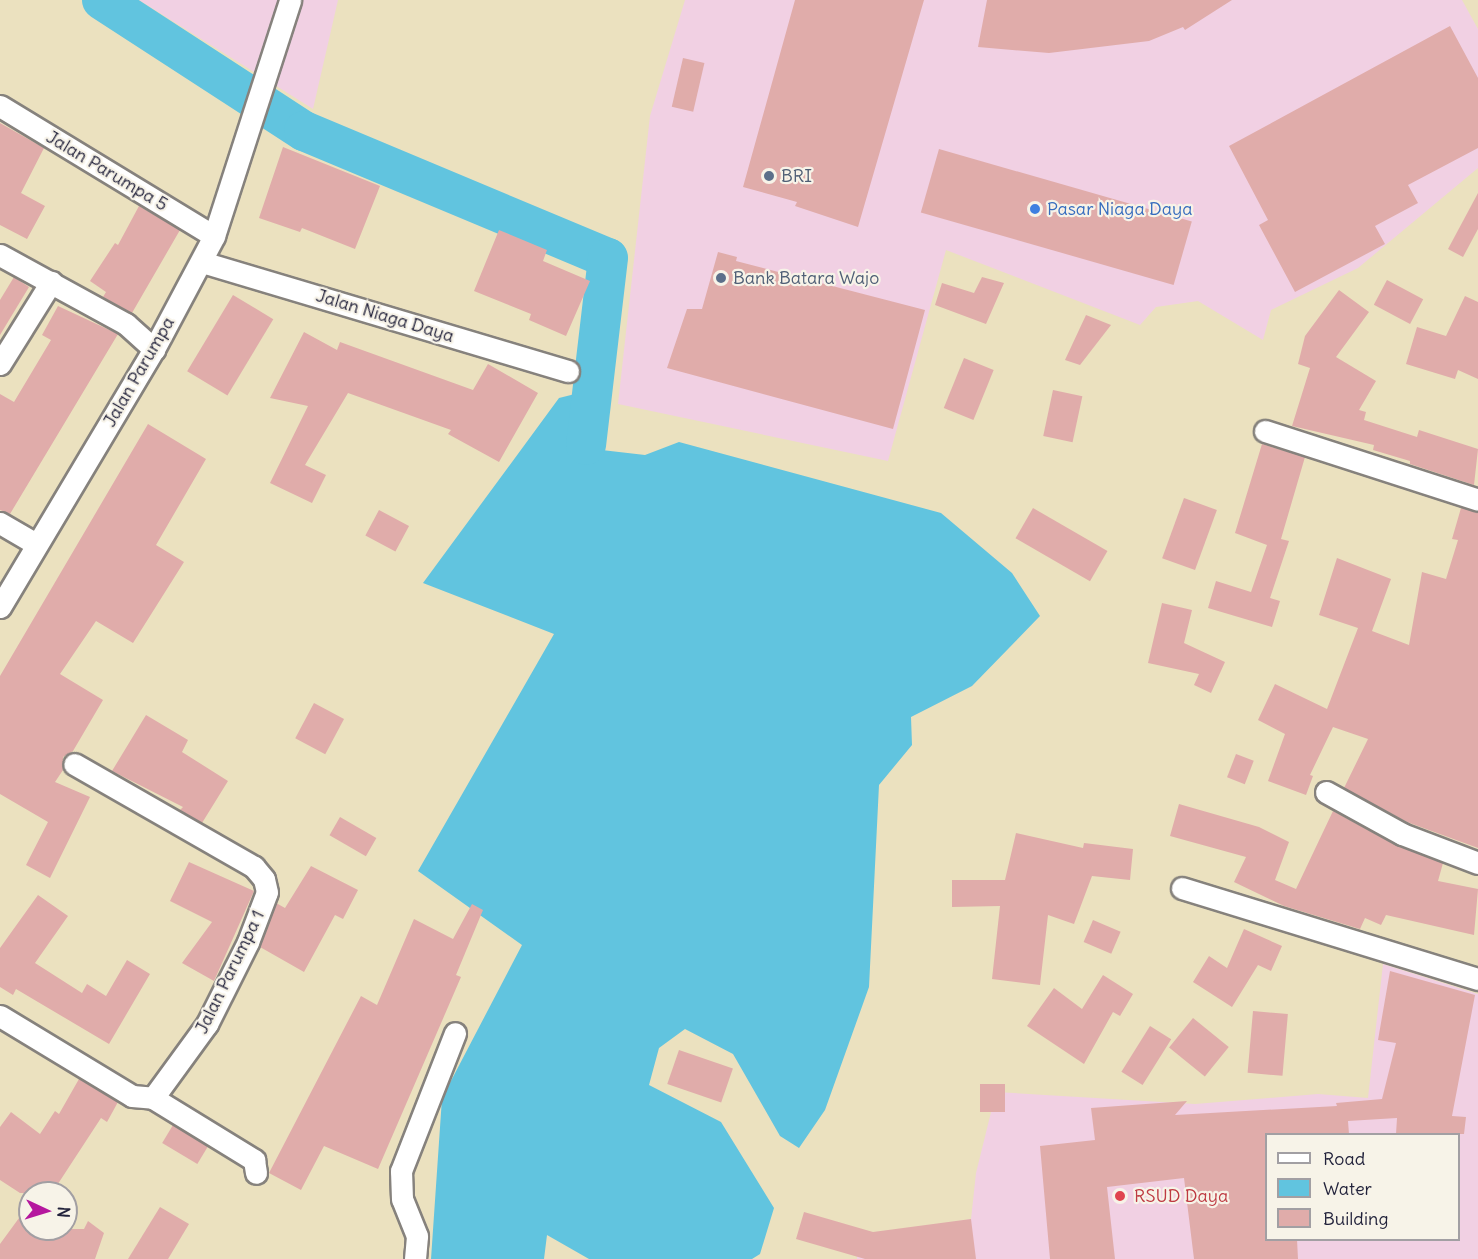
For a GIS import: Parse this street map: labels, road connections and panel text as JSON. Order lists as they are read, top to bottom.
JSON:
{
  "streets": {
    "street": [
      "Jalan Parumpa 5",
      "Jalan Niaga Daya",
      "Jalan Parumpa",
      "Jalan Parumpa 1"
    ]
  },
  "crossings": [
    ["Jalan Parumpa 5", "Jalan Parumpa"],
    ["Jalan Niaga Daya", "Jalan Parumpa"]
  ],
  "places": [
    "BRI",
    "Pasar Niaga Daya",
    "Bank Batara Wajo",
    "RSUD Daya"
  ],
  "legend": ["Road", "Water", "Building"],
  "north": "right"
}
